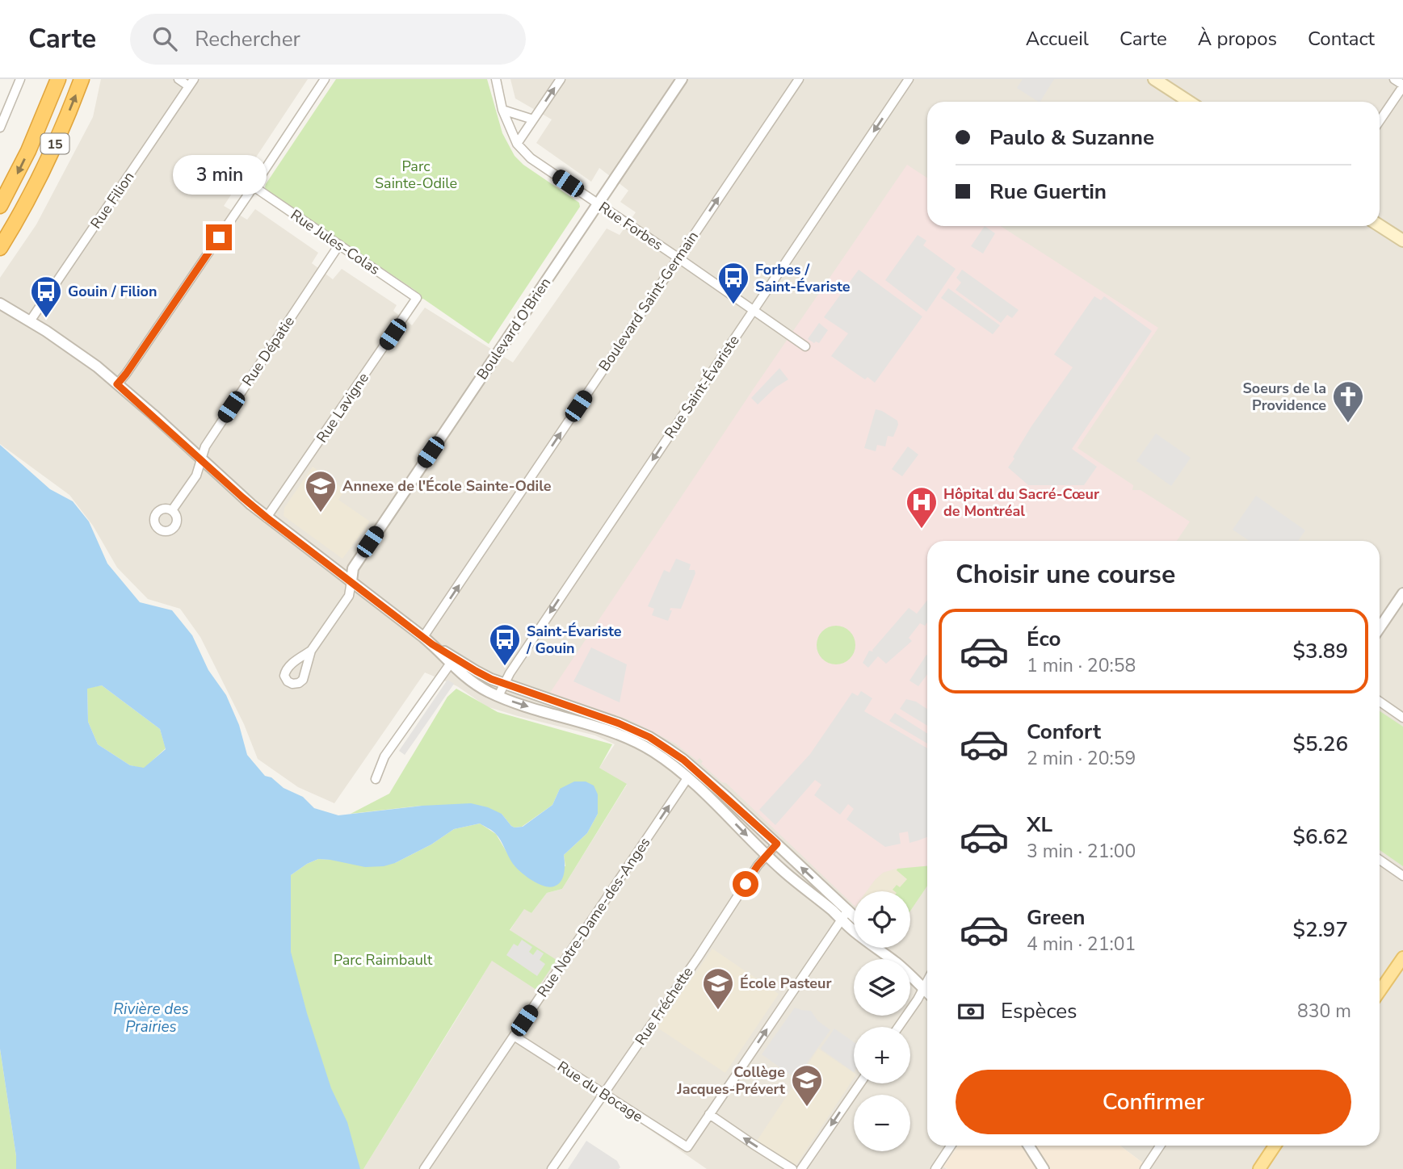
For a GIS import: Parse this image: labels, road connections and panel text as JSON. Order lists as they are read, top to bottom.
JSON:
{
  "streets": {
    "highway": ["15"],
    "street": [
      "Rue Filion",
      "Rue Forbes",
      "Rue Jules-Colas",
      "Boulevard Saint-Germain",
      "Boulevard O'Brien",
      "Rue Dépatie",
      "Rue Saint-Évariste",
      "Rue Lavigne",
      "Rue Notre-Dame-des-Anges",
      "Rue Fréchette",
      "Rue du Bocage"
    ]
  },
  "crossings": [
    ["Rue Forbes", "Boulevard Saint-Germain"],
    ["Rue Forbes", "Boulevard O'Brien"],
    ["Rue Forbes", "Rue Saint-Évariste"],
    ["Rue Jules-Colas", "Rue Dépatie"],
    ["Rue Jules-Colas", "Rue Lavigne"],
    ["Rue Notre-Dame-des-Anges", "Rue du Bocage"],
    ["Rue Fréchette", "Rue du Bocage"]
  ],
  "one_way": ["Boulevard Saint-Germain", "Rue Saint-Évariste", "Rue Notre-Dame-des-Anges"],
  "water": ["Rivière des Prairies"],
  "parks": ["Parc Sainte-Odile", "Parc Raimbault"],
  "places": {
    "bus stop": ["Forbes / Saint-Évariste", "Gouin / Filion", "Saint-Évariste / Gouin"],
    "church": ["Soeurs de la Providence"],
    "school or university": ["Annexe de l'École Sainte-Odile", "École Pasteur", "Collège Jacques-Prévert"],
    "hospital": ["Hôpital du Sacré-Cœur de Montréal"]
  },
  "page": {
    "header": "Carte",
    "search": "Rechercher",
    "nav": [
      "Accueil",
      "Carte",
      "À propos",
      "Contact"
    ],
    "banner": ["Paulo & Suzanne", "Rue Guertin"],
    "bubble": "3 min",
    "heading": "Choisir une course",
    "list": [
      {
        "name": "Éco",
        "note": "1 min · 20:58",
        "value": "$3.89"
      },
      {
        "name": "Confort",
        "note": "2 min · 20:59",
        "value": "$5.26"
      },
      {
        "name": "XL",
        "note": "3 min · 21:00",
        "value": "$6.62"
      },
      {
        "name": "Green",
        "note": "4 min · 21:01",
        "value": "$2.97"
      }
    ],
    "map_buttons": ["+", "−"],
    "pay": ["Espèces", "830 m"],
    "buttons": "Confirmer"
  }
}
